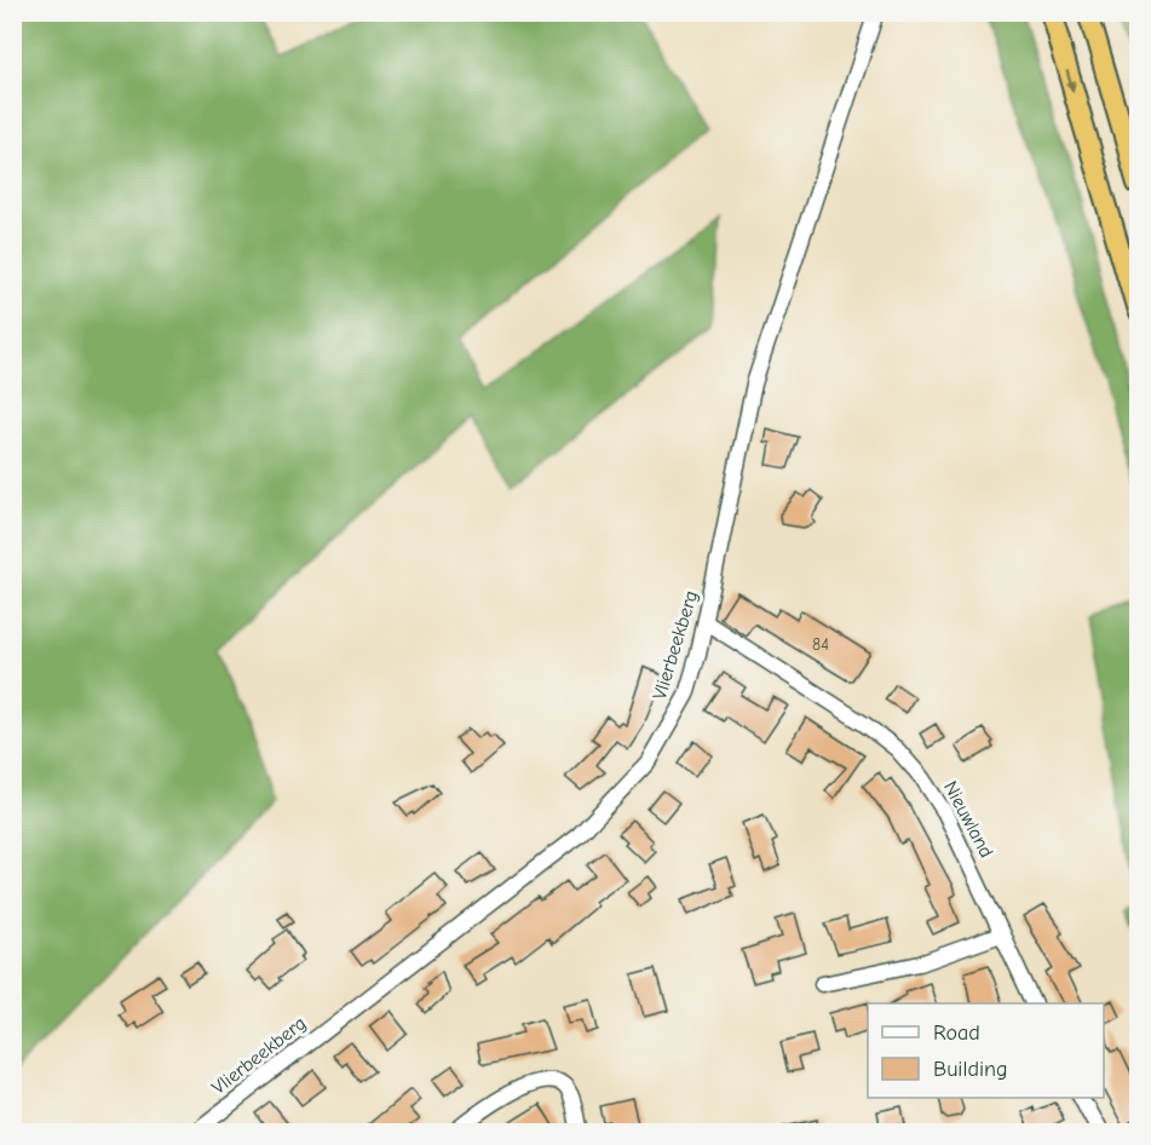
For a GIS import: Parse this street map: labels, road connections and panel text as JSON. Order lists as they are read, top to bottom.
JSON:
{
  "streets": {
    "street": ["Vlierbeekberg", "Nieuwland"]
  },
  "crossings": [
    ["Vlierbeekberg", "Nieuwland"]
  ],
  "house_numbers": ["84"],
  "legend": ["Road", "Building"]
}
